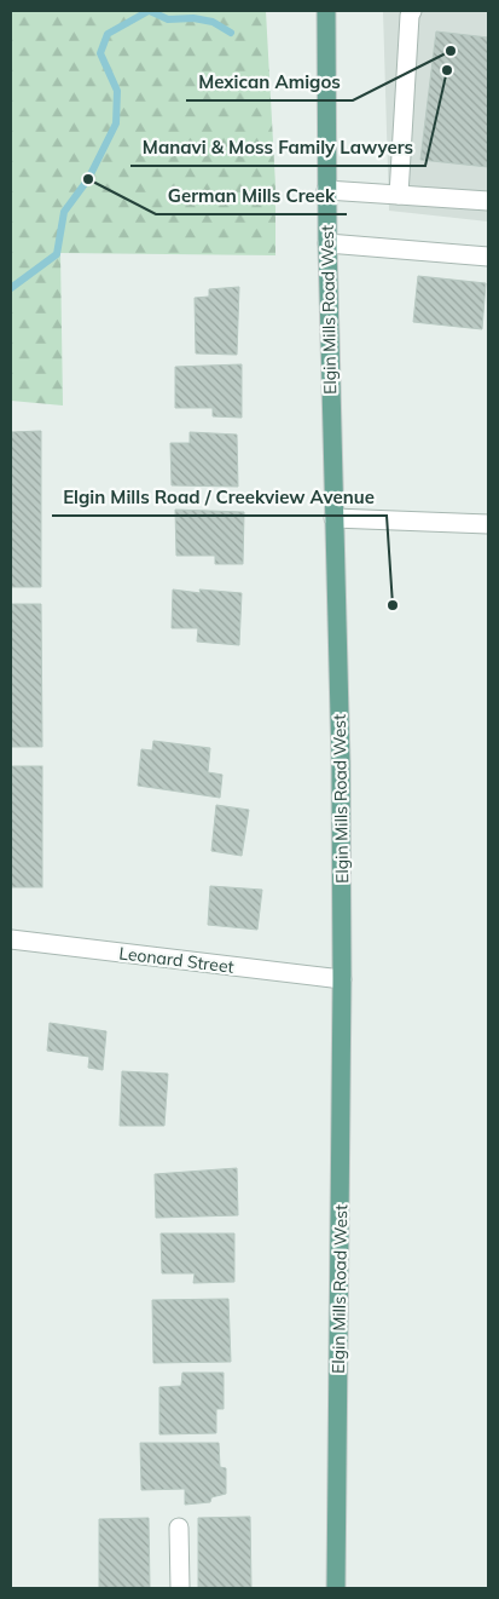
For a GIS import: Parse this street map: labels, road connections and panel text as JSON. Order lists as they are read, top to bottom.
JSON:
{
  "streets": {
    "main road": ["Elgin Mills Road West"],
    "street": ["Leonard Street"]
  },
  "crossings": [
    ["Elgin Mills Road West", "Leonard Street"]
  ],
  "places": [
    "Mexican Amigos",
    "Manavi & Moss Family Lawyers",
    "German Mills Creek",
    "Elgin Mills Road / Creekview Avenue"
  ]
}
